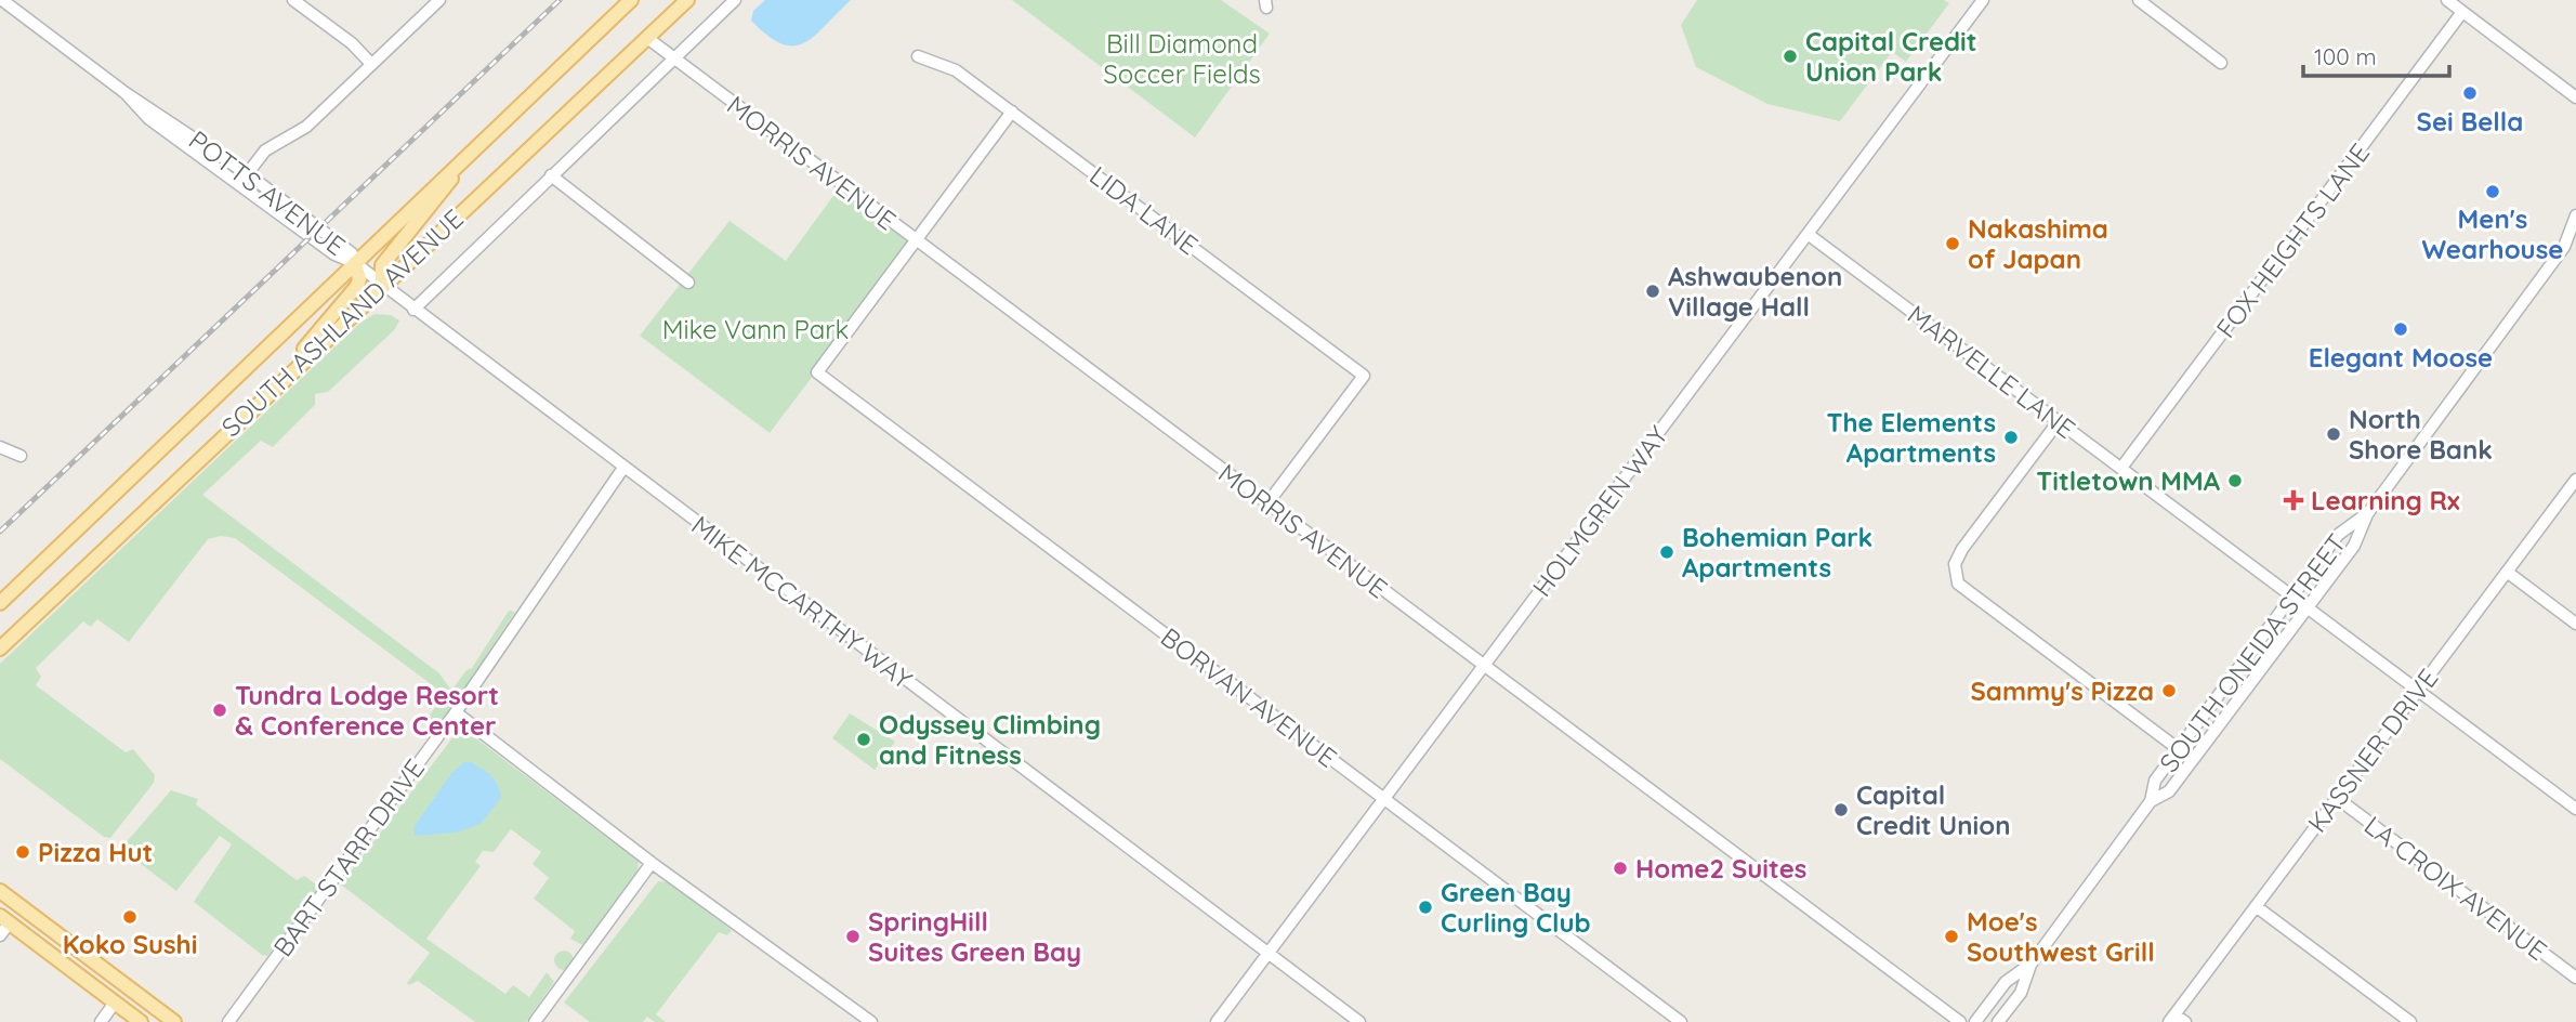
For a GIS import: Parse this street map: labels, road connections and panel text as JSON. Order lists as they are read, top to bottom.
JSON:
{
  "streets": {
    "main road": ["SOUTH ASHLAND AVENUE"],
    "street": [
      "MORRIS AVENUE",
      "POTTS AVENUE",
      "LIDA LANE",
      "FOX HEIGHTS LANE",
      "MARVELLE LANE",
      "HOLMGREN WAY",
      "MIKE MCCARTHY WAY",
      "SOUTH ONEIDA STREET",
      "BORVAN AVENUE",
      "KASSNER DRIVE",
      "BART STARR DRIVE",
      "LA CROIX AVENUE"
    ]
  },
  "crossings": [
    ["MORRIS AVENUE", "LIDA LANE"],
    ["MORRIS AVENUE", "SOUTH ASHLAND AVENUE"],
    ["MORRIS AVENUE", "HOLMGREN WAY"],
    ["MORRIS AVENUE", "BORVAN AVENUE"],
    ["POTTS AVENUE", "SOUTH ASHLAND AVENUE"],
    ["POTTS AVENUE", "MIKE MCCARTHY WAY"],
    ["FOX HEIGHTS LANE", "MARVELLE LANE"],
    ["SOUTH ASHLAND AVENUE", "MIKE MCCARTHY WAY"],
    ["MARVELLE LANE", "HOLMGREN WAY"],
    ["MARVELLE LANE", "SOUTH ONEIDA STREET"],
    ["MARVELLE LANE", "KASSNER DRIVE"],
    ["HOLMGREN WAY", "MIKE MCCARTHY WAY"],
    ["HOLMGREN WAY", "BORVAN AVENUE"],
    ["MIKE MCCARTHY WAY", "BART STARR DRIVE"],
    ["KASSNER DRIVE", "LA CROIX AVENUE"]
  ],
  "parks": ["Bill Diamond Soccer Fields", "Mike Vann Park"],
  "places": {
    "other": [
      "Capital Credit Union Park",
      "Sei Bella",
      "Men's Wearhouse",
      "Nakashima of Japan",
      "Ashwaubenon Village Hall",
      "Elegant Moose",
      "North Shore Bank",
      "The Elements Apartments",
      "Titletown MMA",
      "Bohemian Park Apartments",
      "Sammy's Pizza",
      "Tundra Lodge Resort & Conference Center",
      "Odyssey Climbing and Fitness",
      "Capital Credit Union",
      "Pizza Hut",
      "Home2 Suites",
      "Green Bay Curling Club",
      "Koko Sushi",
      "SpringHill Suites Green Bay",
      "Moe's Southwest Grill"
    ],
    "health": ["Learning Rx"]
  },
  "scale_bar": "100 m"
}
